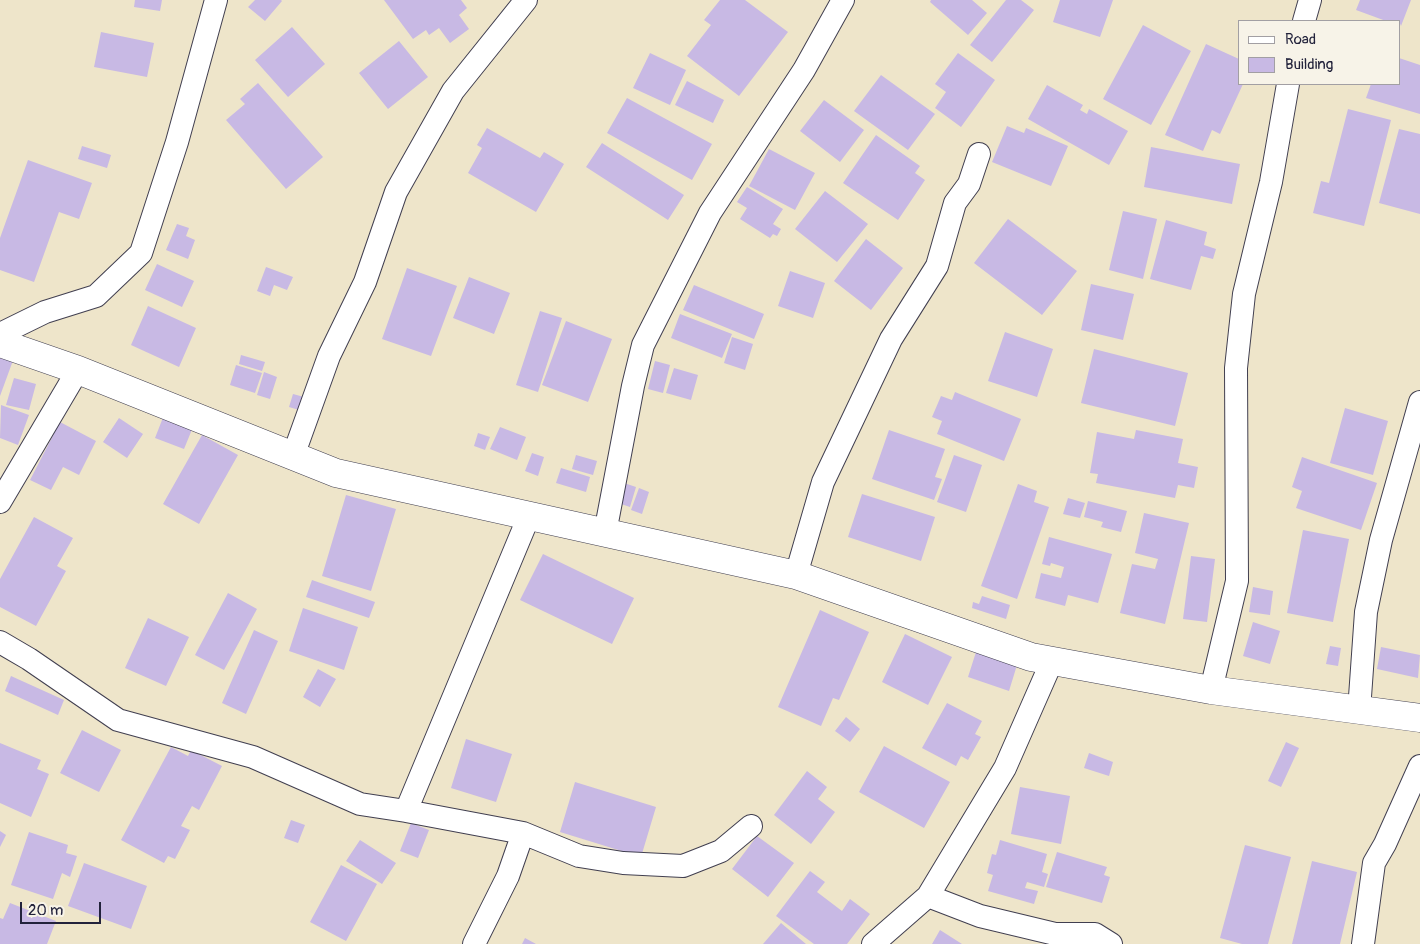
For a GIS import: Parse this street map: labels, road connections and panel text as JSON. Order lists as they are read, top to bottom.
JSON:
{
  "legend": ["Road", "Building"],
  "scale_bar": "20 m"
}
